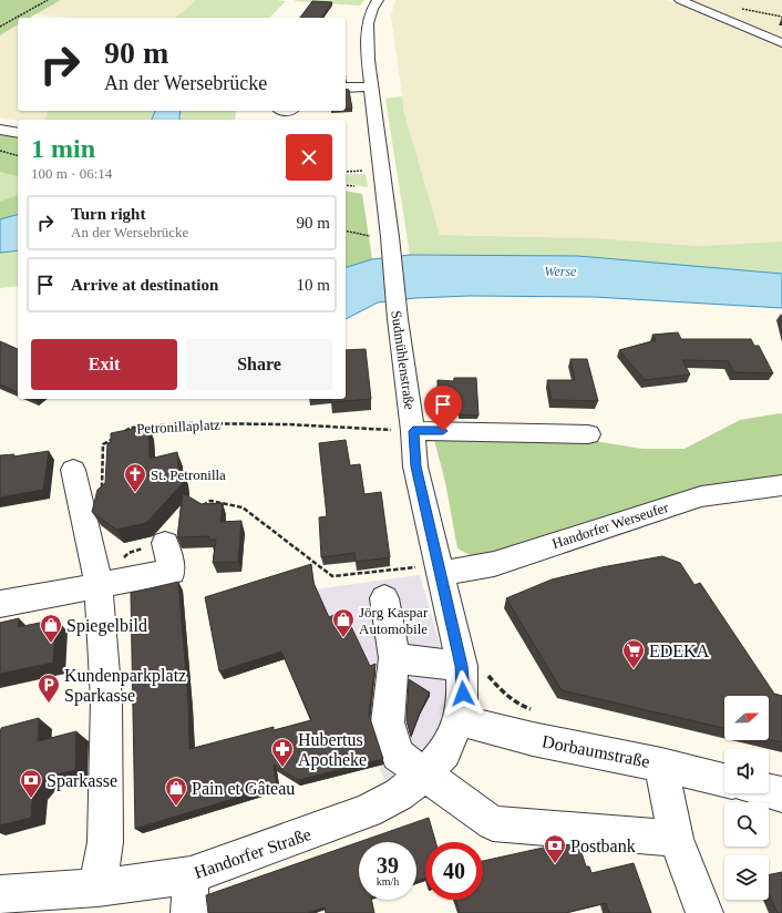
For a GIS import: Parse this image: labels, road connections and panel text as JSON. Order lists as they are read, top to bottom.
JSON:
{
  "streets": {
    "street": [
      "Sudmühlenstraße",
      "Handorfer Werseufer",
      "Dorbaumstraße",
      "Handorfer Straße"
    ],
    "path": ["Petronillaplatz"]
  },
  "crossings": [
    ["Sudmühlenstraße", "Petronillaplatz"],
    ["Sudmühlenstraße", "Handorfer Werseufer"],
    ["Sudmühlenstraße", "Dorbaumstraße"],
    ["Sudmühlenstraße", "Handorfer Straße"],
    ["Dorbaumstraße", "Handorfer Straße"]
  ],
  "water": ["Werse"],
  "places": {
    "church": ["St. Petronilla"],
    "shop": ["Jörg Kaspar Automobile", "Spiegelbild", "Pain et Gâteau"],
    "supermarket": ["EDEKA"],
    "parking": ["Kundenparkplatz Sparkasse"],
    "pharmacy": ["Hubertus Apotheke"],
    "bank": ["Sparkasse", "Postbank"]
  },
  "north": "right",
  "page": {
    "turn": ["90 m", "An der Wersebrücke"],
    "heading": ["1 min", "100 m · 06:14"],
    "list": [
      {
        "name": "Turn right",
        "note": "An der Wersebrücke",
        "value": "90 m"
      },
      {
        "name": "Arrive at destination",
        "value": "10 m"
      }
    ],
    "buttons": ["Exit", "Share"],
    "speed": "39 km/h",
    "limit": "40"
  }
}
